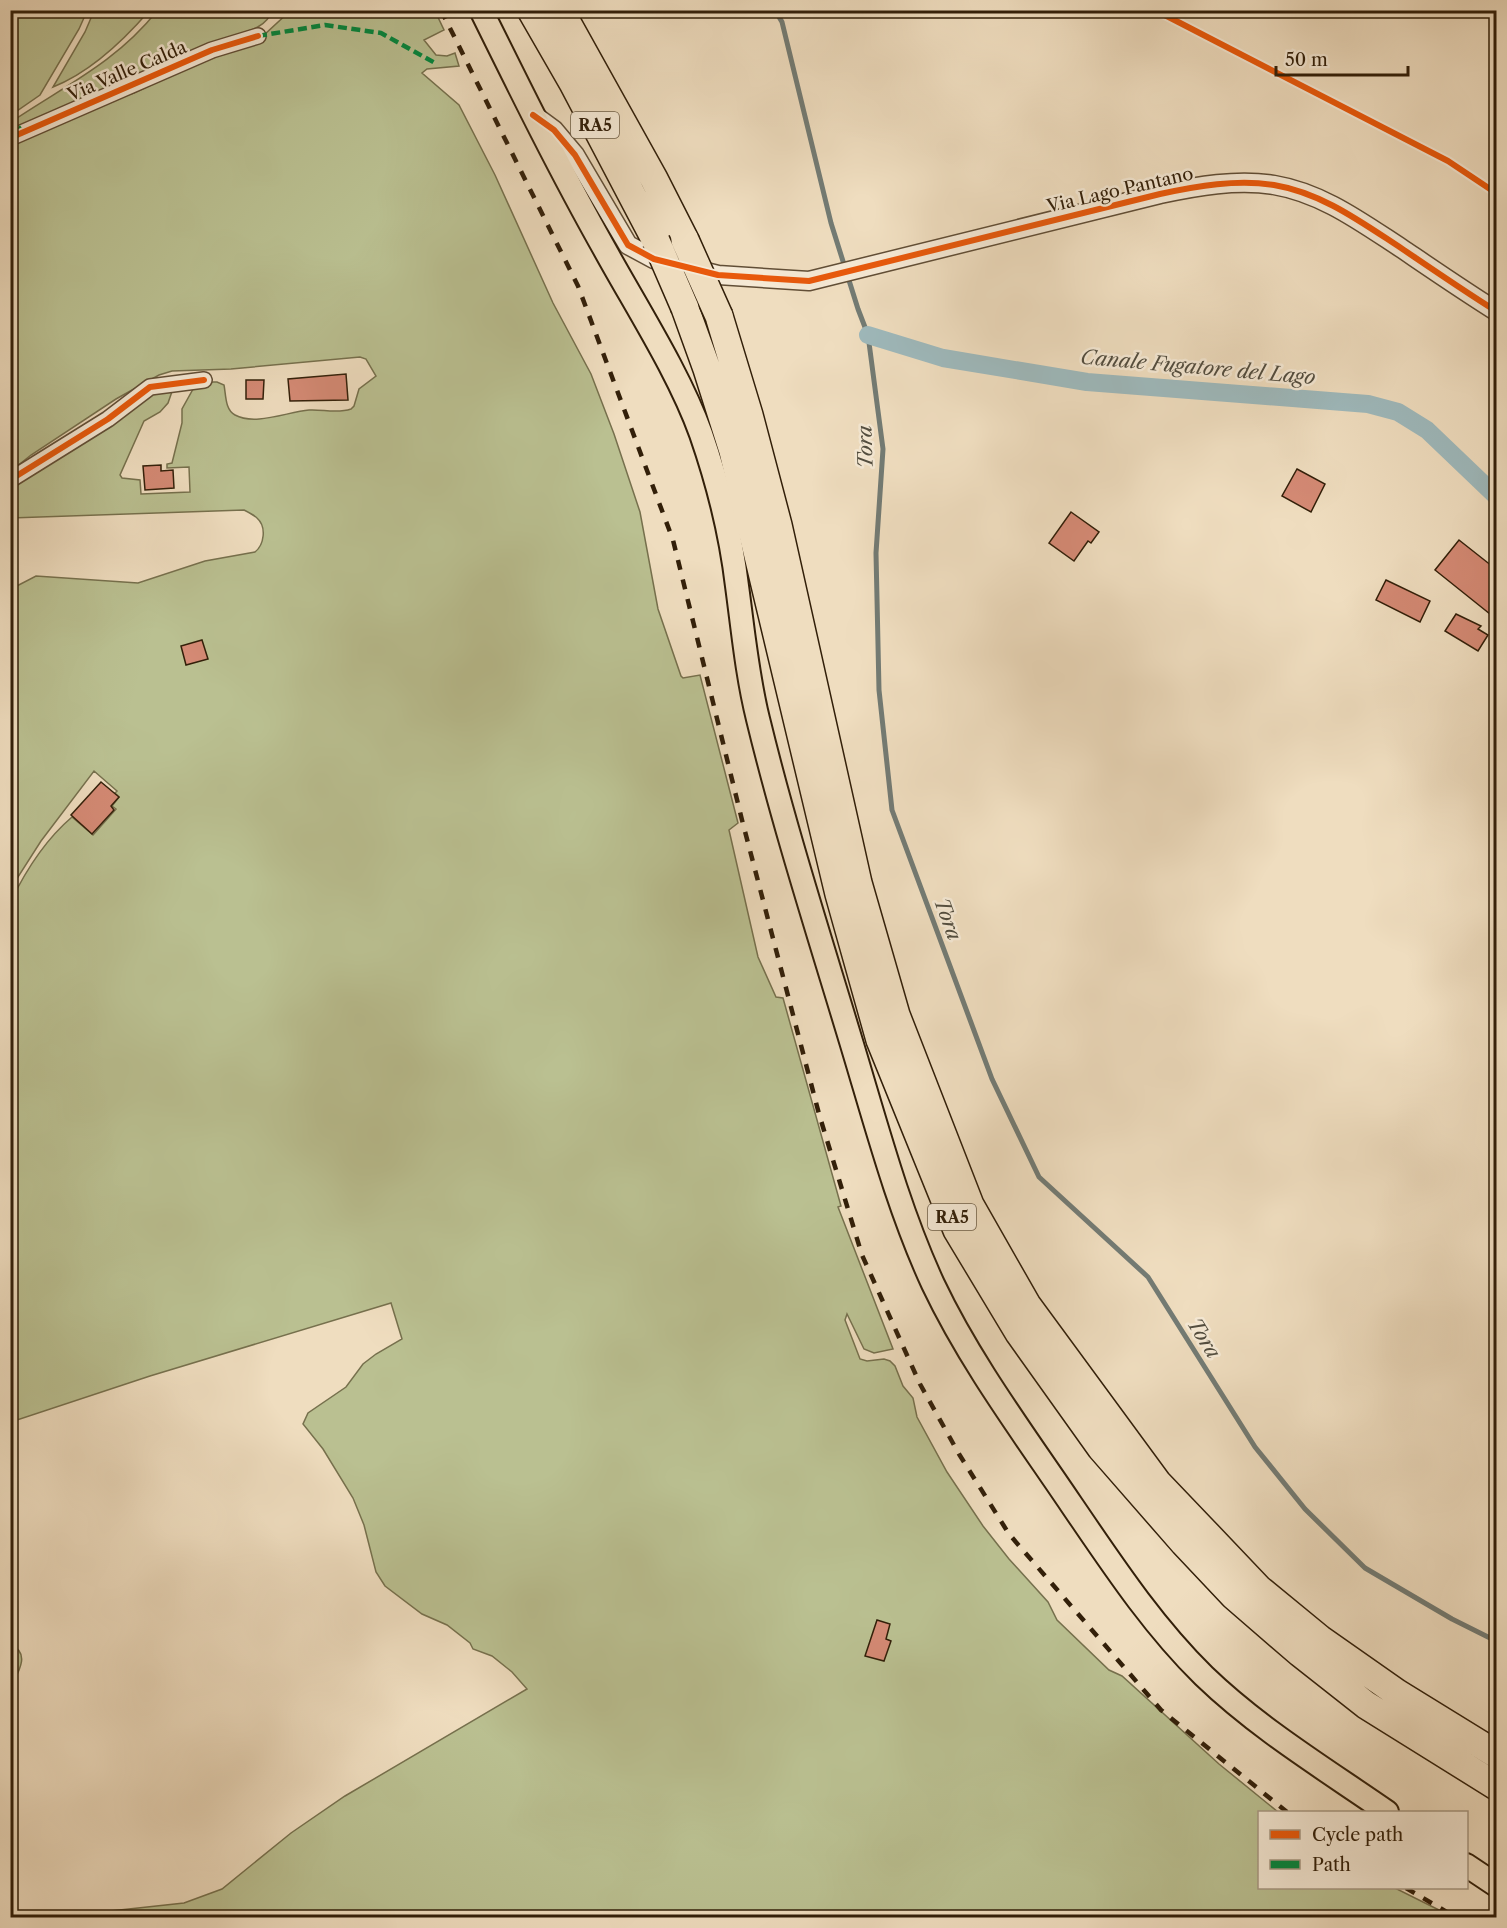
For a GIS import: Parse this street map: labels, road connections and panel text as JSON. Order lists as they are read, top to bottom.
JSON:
{
  "streets": {
    "highway": ["RA5"],
    "street": ["Via Valle Calda", "Via Lago Pantano"]
  },
  "water": ["Canale Fugatore del Lago", "Tora"],
  "legend": ["Cycle path", "Path"],
  "scale_bar": "50 m"
}
